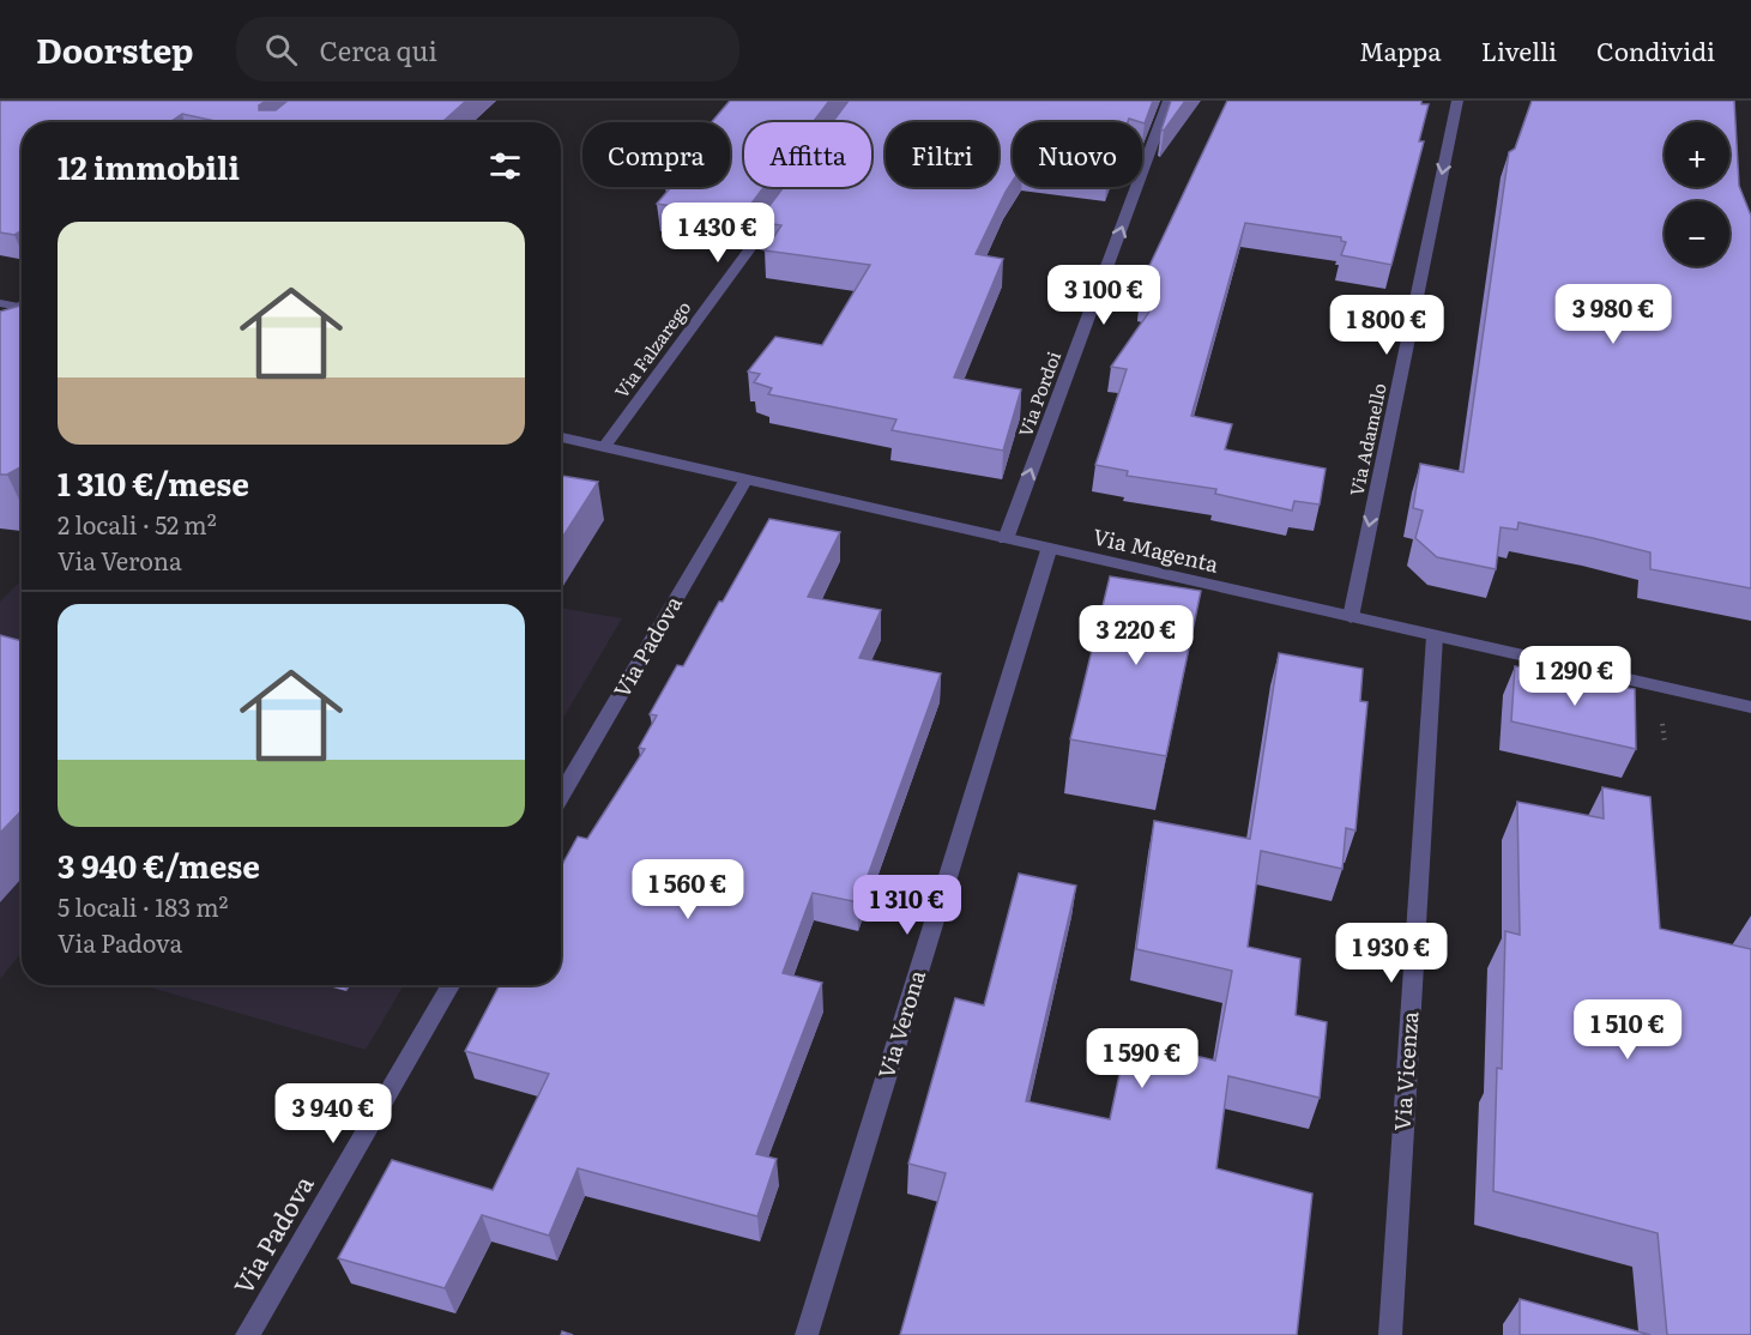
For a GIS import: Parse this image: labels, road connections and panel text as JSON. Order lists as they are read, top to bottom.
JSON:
{
  "streets": {
    "street": [
      "Via Falzarego",
      "Via Pordoi",
      "Via Adamello",
      "Via Magenta",
      "Via Padova",
      "Via Verona",
      "Via Vicenza"
    ]
  },
  "crossings": [
    ["Via Falzarego", "Via Magenta"],
    ["Via Pordoi", "Via Magenta"],
    ["Via Adamello", "Via Magenta"],
    ["Via Magenta", "Via Padova"],
    ["Via Magenta", "Via Verona"],
    ["Via Magenta", "Via Vicenza"]
  ],
  "one_way": ["Via Pordoi", "Via Adamello"],
  "page": {
    "header": "Doorstep",
    "search": "Cerca qui",
    "nav": ["Mappa", "Livelli", "Condividi"],
    "map_buttons": ["+", "−"],
    "chip": [
      "Compra",
      "Affitta",
      "Filtri",
      "Nuovo"
    ],
    "heading": "12 immobili",
    "price": [
      "1 430 €",
      "3 100 €",
      "3 980 €",
      "1 800 €",
      "3 220 €",
      "1 290 €",
      "1 560 €",
      "1 310 €",
      "1 930 €",
      "1 510 €",
      "1 590 €",
      "3 940 €"
    ],
    "list": [
      {
        "name": "1 310 €/mese",
        "note": "2 locali · 52 m² · Via Verona"
      },
      {
        "name": "3 940 €/mese",
        "note": "5 locali · 183 m² · Via Padova"
      }
    ]
  }
}
